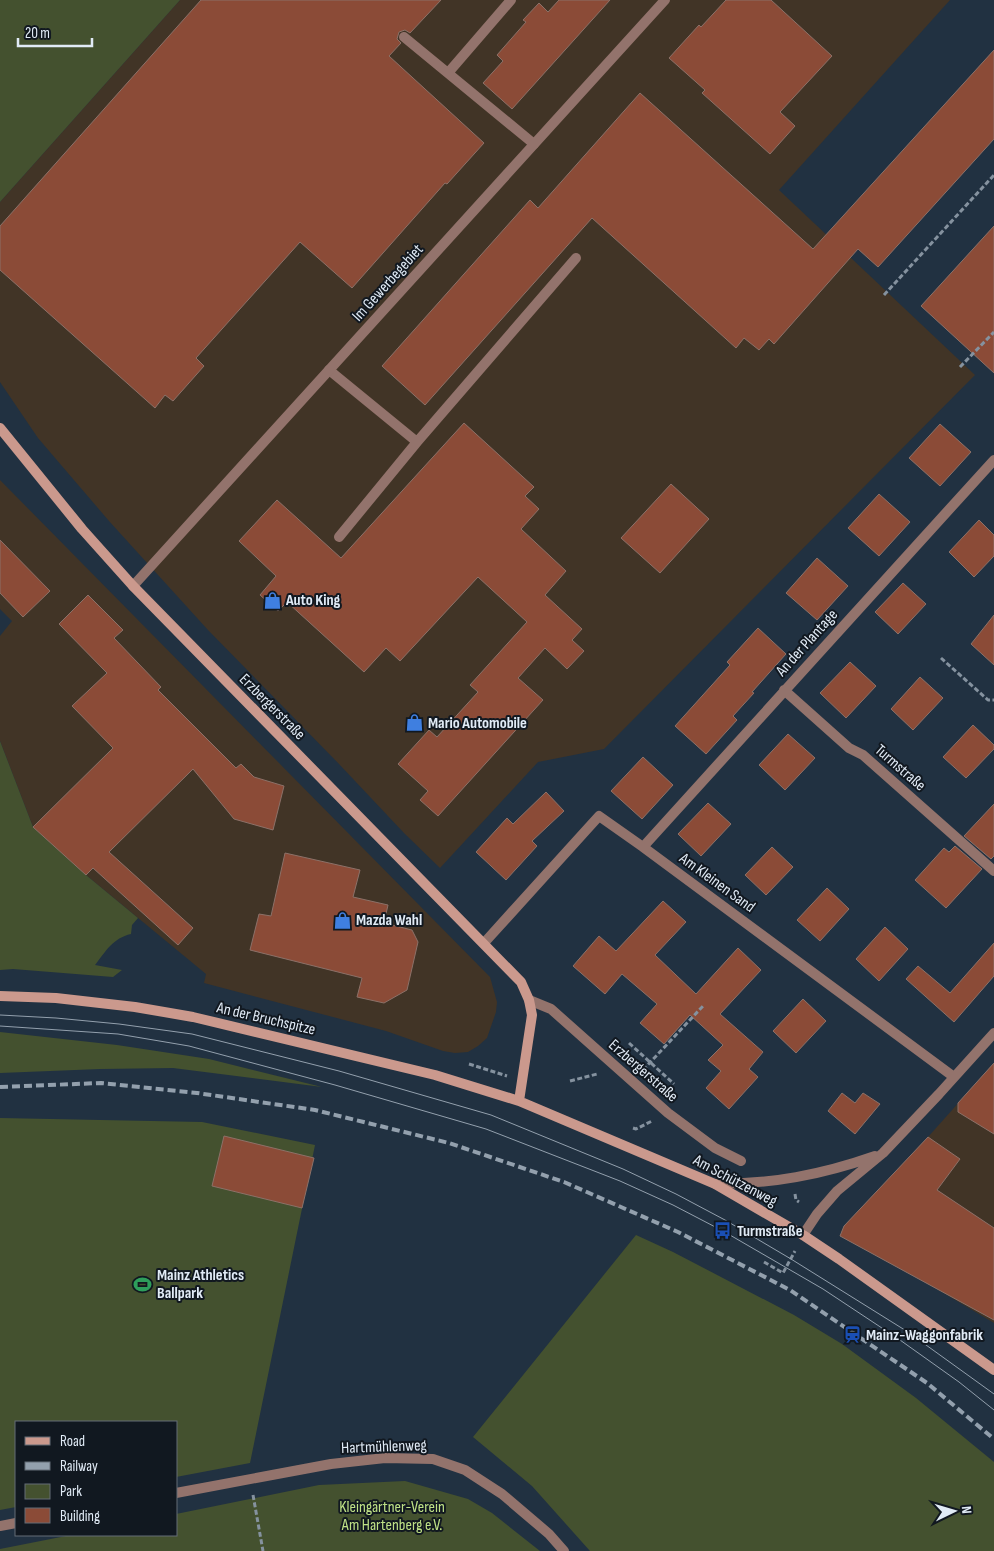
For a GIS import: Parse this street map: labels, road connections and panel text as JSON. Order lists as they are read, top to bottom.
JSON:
{
  "streets": {
    "main road": ["Erzbergerstraße", "An der Bruchspitze", "Am Schützenweg"],
    "street": [
      "Im Gewerbegebiet",
      "An der Plantage",
      "Turmstraße",
      "Am Kleinen Sand",
      "Hartmühlenweg"
    ]
  },
  "crossings": [
    ["Im Gewerbegebiet", "Erzbergerstraße"],
    ["An der Plantage", "Turmstraße"],
    ["An der Plantage", "Am Kleinen Sand"],
    ["Erzbergerstraße", "Am Kleinen Sand"],
    ["Erzbergerstraße", "An der Bruchspitze"],
    ["Erzbergerstraße", "Am Schützenweg"],
    ["An der Bruchspitze", "Am Schützenweg"]
  ],
  "parks": ["Kleingärtner-Verein Am Hartenberg e.V."],
  "places": {
    "shop": ["Auto King", "Mario Automobile", "Mazda Wahl"],
    "bus stop": ["Turmstraße"],
    "sports": ["Mainz Athletics Ballpark"],
    "station": ["Mainz-Waggonfabrik"]
  },
  "legend": [
    "Road",
    "Railway",
    "Park",
    "Building"
  ],
  "scale_bar": "20 m",
  "north": "right"
}
